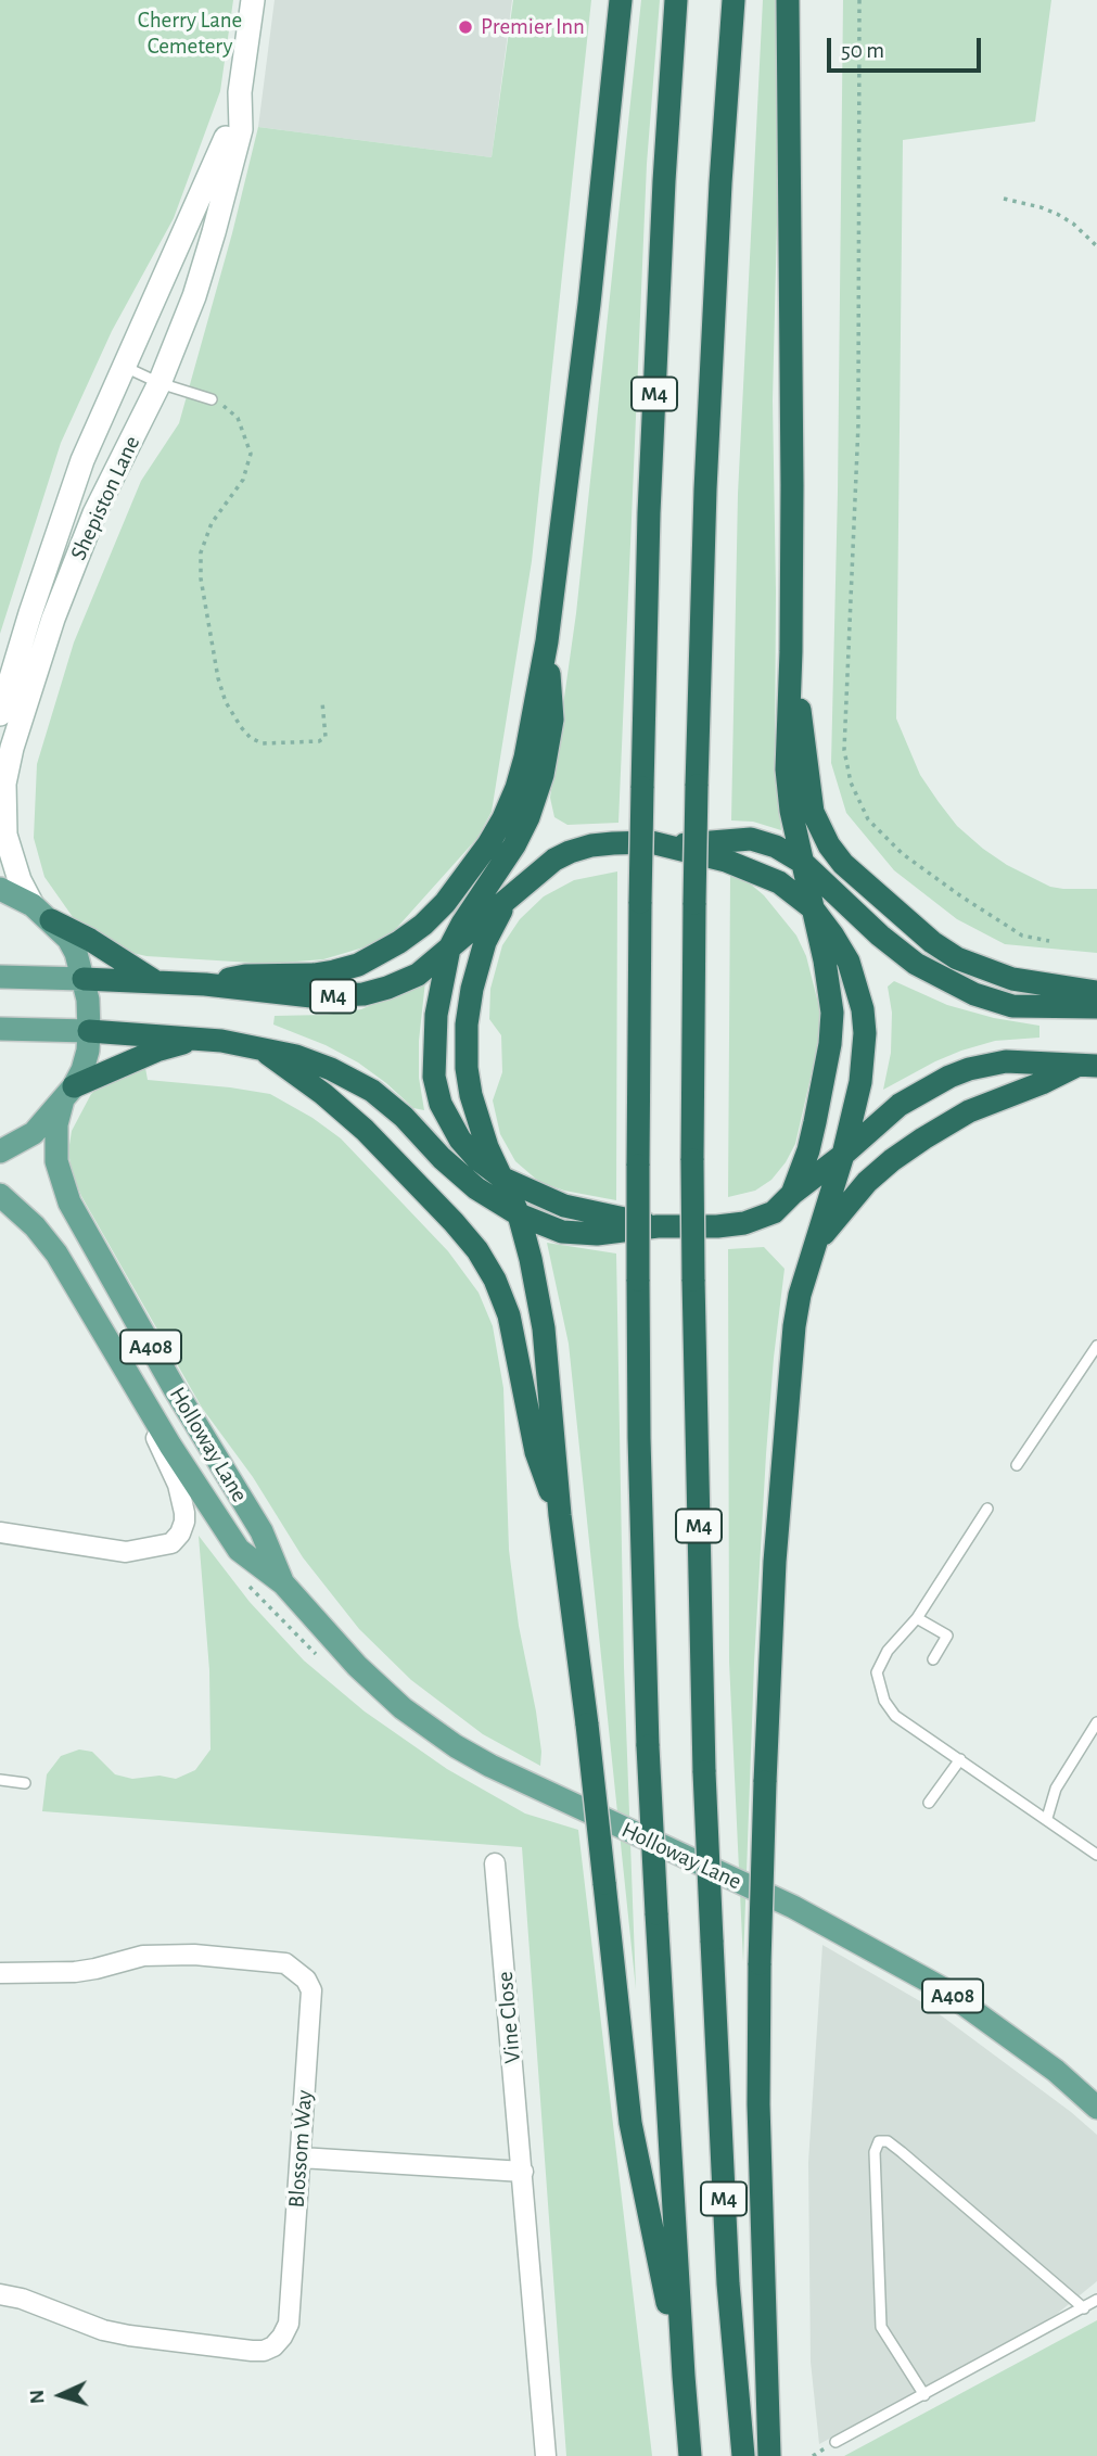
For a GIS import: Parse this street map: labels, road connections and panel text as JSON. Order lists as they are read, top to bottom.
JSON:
{
  "streets": {
    "highway": ["M4"],
    "main road": ["A408", "Holloway Lane"],
    "street": ["Shepiston Lane", "Vine Close", "Blossom Way"]
  },
  "crossings": [
    ["M4", "A408"],
    ["M4", "Holloway Lane"],
    ["Shepiston Lane", "A408"],
    ["A408", "Holloway Lane"]
  ],
  "parks": ["Cherry Lane Cemetery"],
  "places": ["Premier Inn"],
  "scale_bar": "50 m",
  "north": "left"
}
